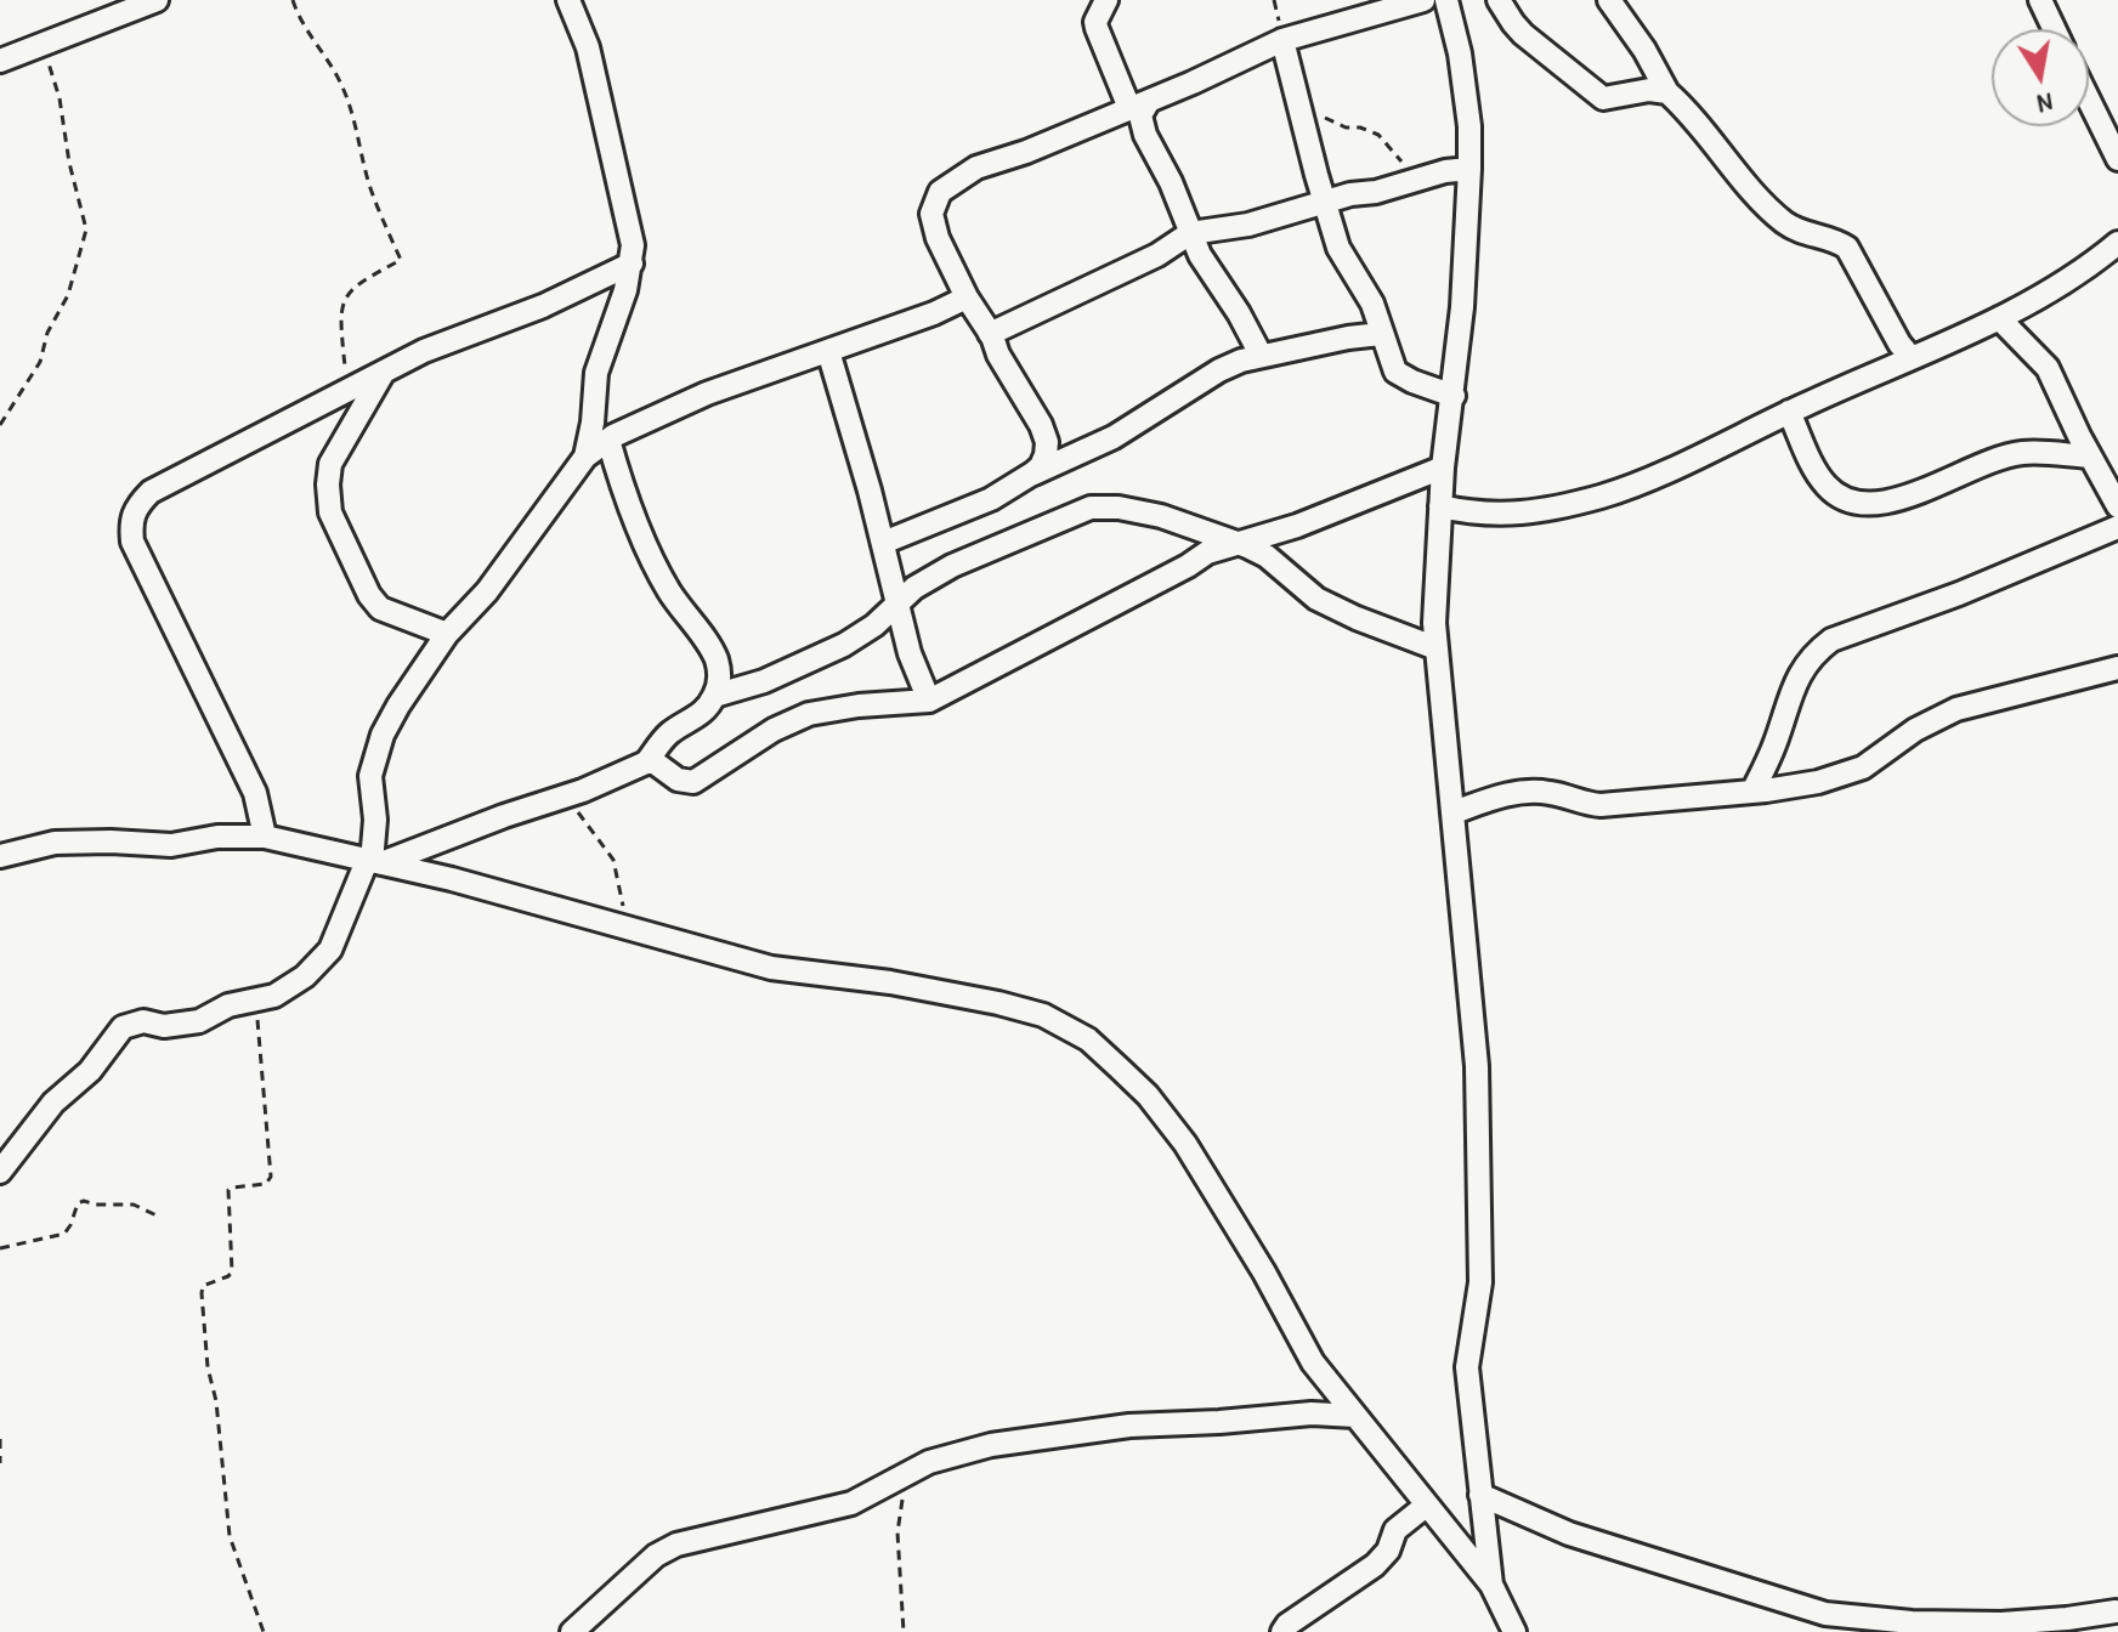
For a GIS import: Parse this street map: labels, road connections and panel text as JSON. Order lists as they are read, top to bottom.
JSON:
{
  "north": "bottom"
}
